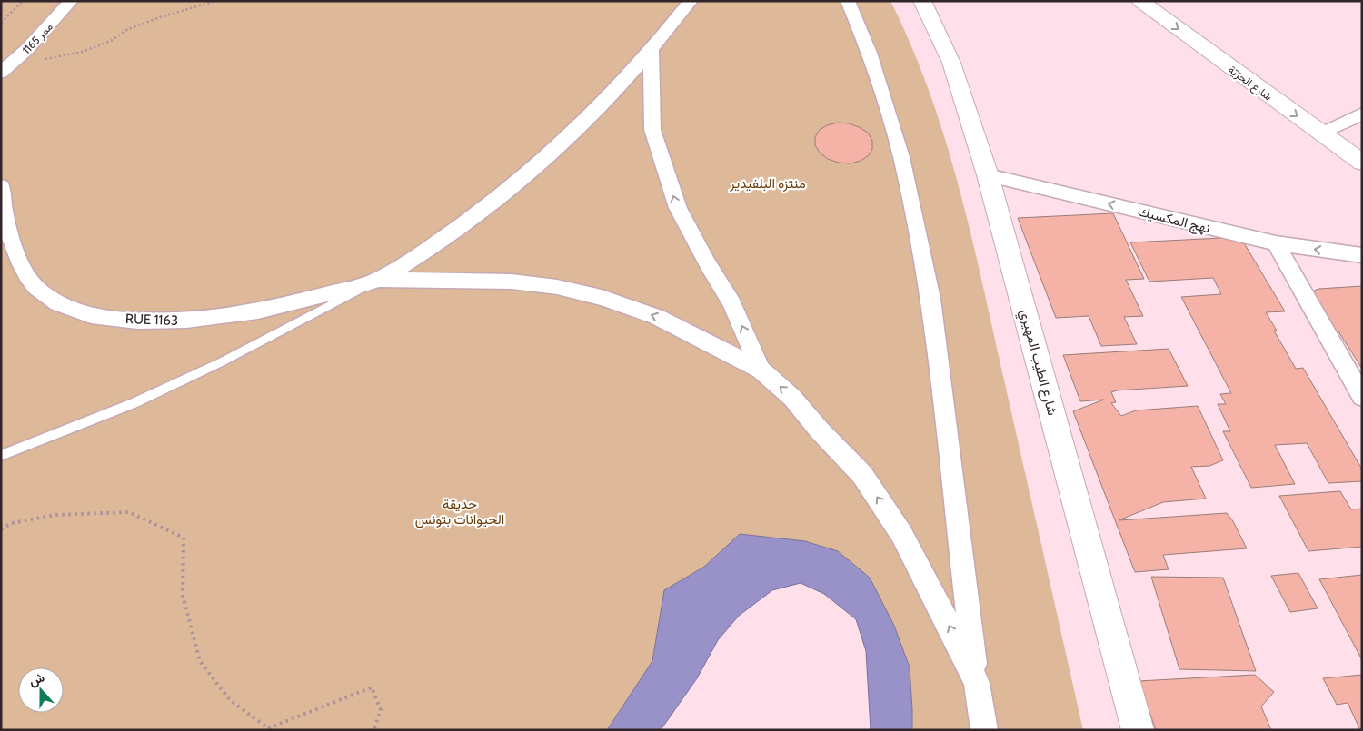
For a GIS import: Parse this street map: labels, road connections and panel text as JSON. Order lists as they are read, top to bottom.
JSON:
{
  "streets": {
    "main road": ["شارع الحرّيّة", "شارع الطيب المهيري"],
    "street": ["ممر 1165", "نهج المكسيك", "RUE 1163"]
  },
  "crossings": [
    ["نهج المكسيك", "شارع الطيب المهيري"]
  ],
  "one_way": ["شارع الحرّيّة", "نهج المكسيك"],
  "parks": ["منتزه البلفيدير", "حديقة الحيوانات بتونس"],
  "north": "top"
}
